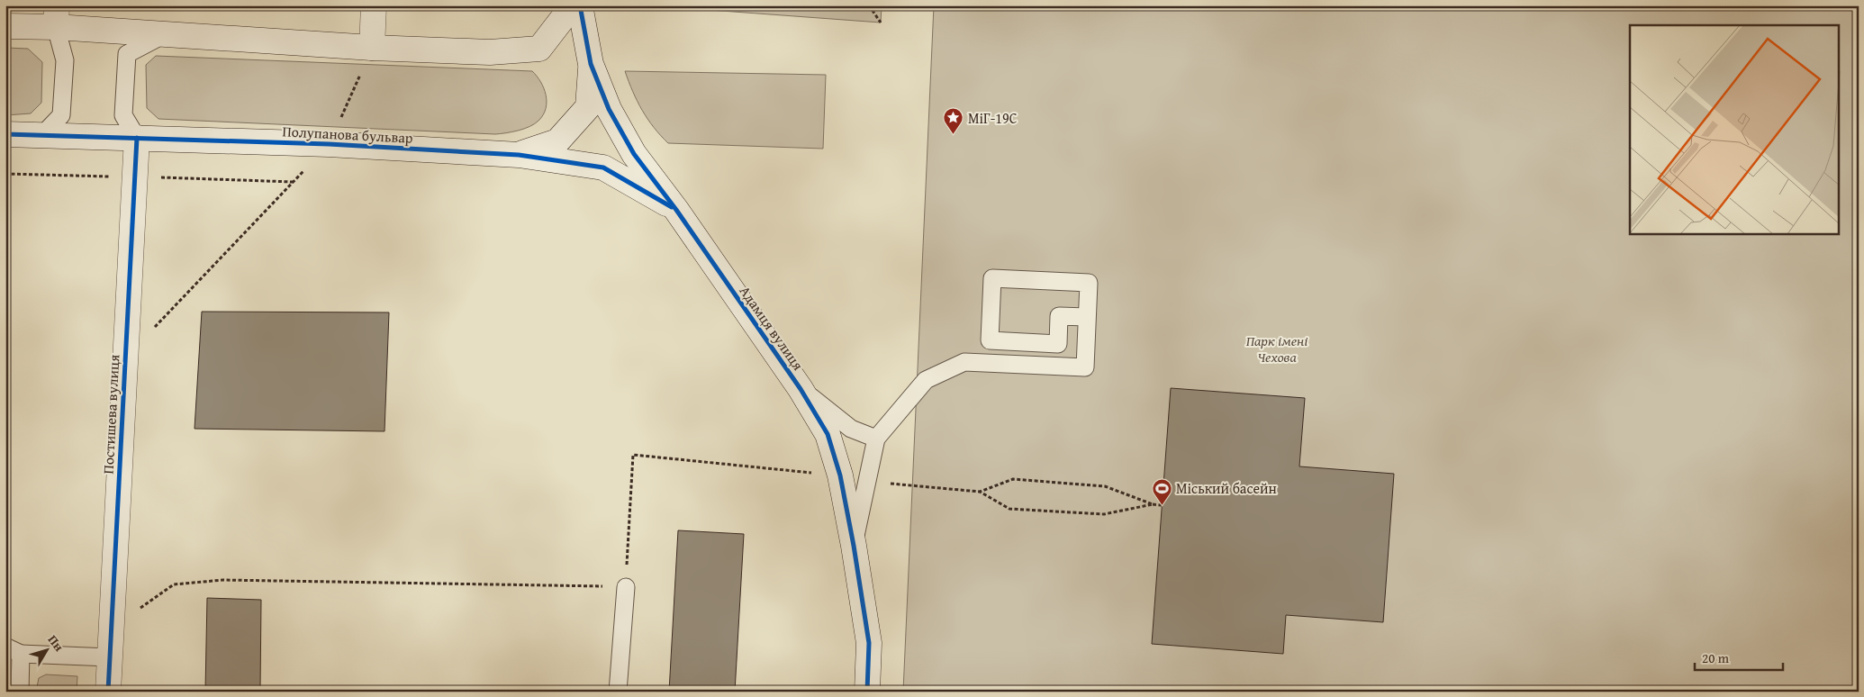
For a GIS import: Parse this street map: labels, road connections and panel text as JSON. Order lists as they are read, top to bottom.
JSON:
{
  "streets": {
    "street": ["Полупанова бульвар", "Адамця вулиця", "Постишева вулиця"]
  },
  "crossings": [
    ["Полупанова бульвар", "Адамця вулиця"],
    ["Полупанова бульвар", "Постишева вулиця"]
  ],
  "parks": ["Парк імені Чехова"],
  "places": {
    "place": ["МіГ-19С"],
    "sports": ["Міський басейн"]
  },
  "scale_bar": "20 m",
  "north": "top right"
}
